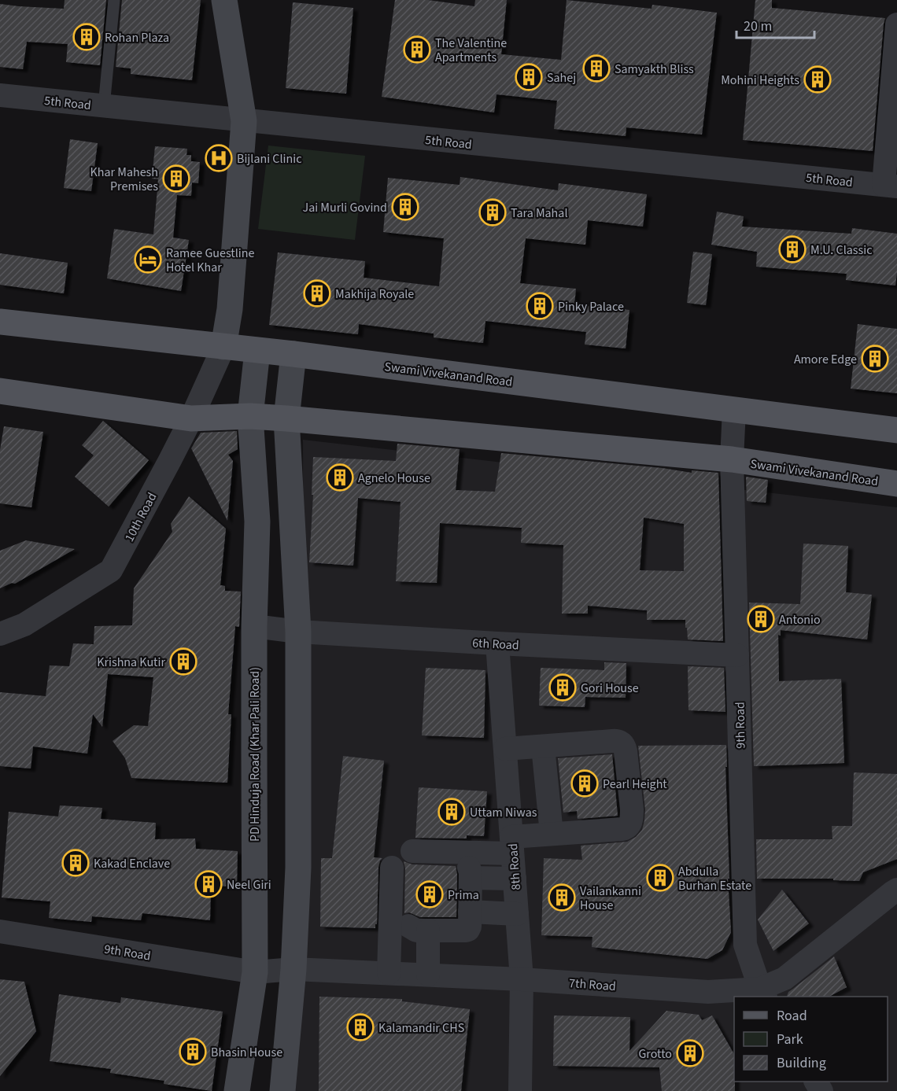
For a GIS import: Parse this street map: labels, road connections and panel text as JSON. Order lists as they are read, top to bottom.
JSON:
{
  "streets": {
    "main road": ["Swami Vivekanand Road"],
    "street": [
      "5th Road",
      "10th Road",
      "6th Road",
      "9th Road",
      "PD Hinduja Road (Khar Pali Road)",
      "8th Road",
      "7th Road"
    ]
  },
  "crossings": [
    ["Swami Vivekanand Road", "10th Road"],
    ["Swami Vivekanand Road", "9th Road"],
    ["Swami Vivekanand Road", "PD Hinduja Road (Khar Pali Road)"],
    ["6th Road", "9th Road"],
    ["6th Road", "PD Hinduja Road (Khar Pali Road)"],
    ["6th Road", "8th Road"],
    ["9th Road", "PD Hinduja Road (Khar Pali Road)"],
    ["9th Road", "7th Road"],
    ["PD Hinduja Road (Khar Pali Road)", "7th Road"],
    ["8th Road", "7th Road"]
  ],
  "places": {
    "building": [
      "Rohan Plaza",
      "The Valentine Apartments",
      "Samyakth Bliss",
      "Sahej",
      "Mohini Heights",
      "Khar Mahesh Premises",
      "Jai Murli Govind",
      "Tara Mahal",
      "M.U. Classic",
      "Makhija Royale",
      "Pinky Palace",
      "Amore Edge",
      "Agnelo House",
      "Antonio",
      "Krishna Kutir",
      "Gori House",
      "Pearl Height",
      "Uttam Niwas",
      "Kakad Enclave",
      "Abdulla Burhan Estate",
      "Neel Giri",
      "Prima",
      "Vailankanni House",
      "Kalamandir CHS",
      "Bhasin House",
      "Grotto"
    ],
    "hospital": ["Bijlani Clinic"],
    "hotel": ["Ramee Guestline Hotel Khar"]
  },
  "legend": ["Road", "Park", "Building"],
  "scale_bar": "20 m"
}
